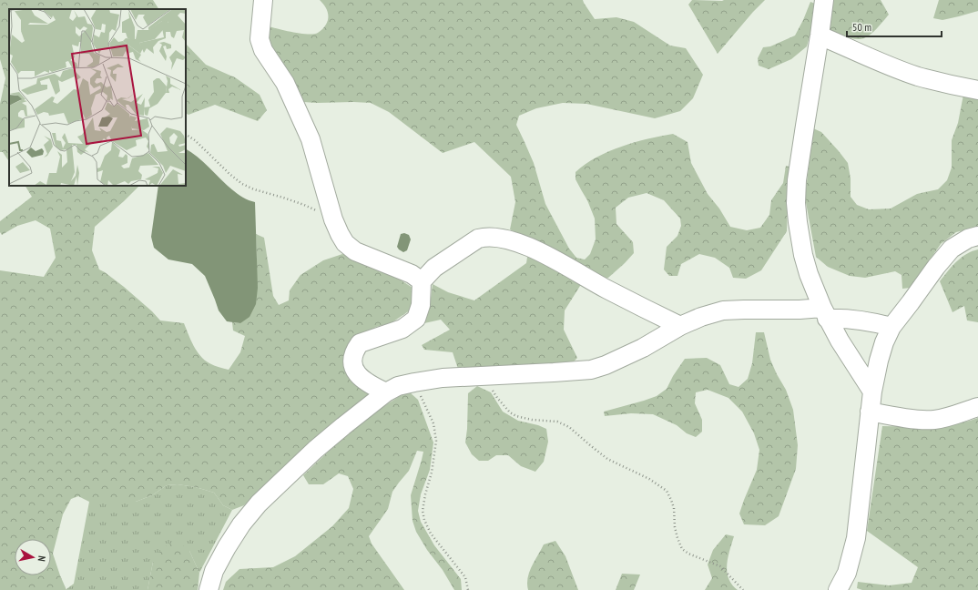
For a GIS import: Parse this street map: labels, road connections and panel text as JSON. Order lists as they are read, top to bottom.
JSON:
{
  "scale_bar": "50 m",
  "north": "right"
}
